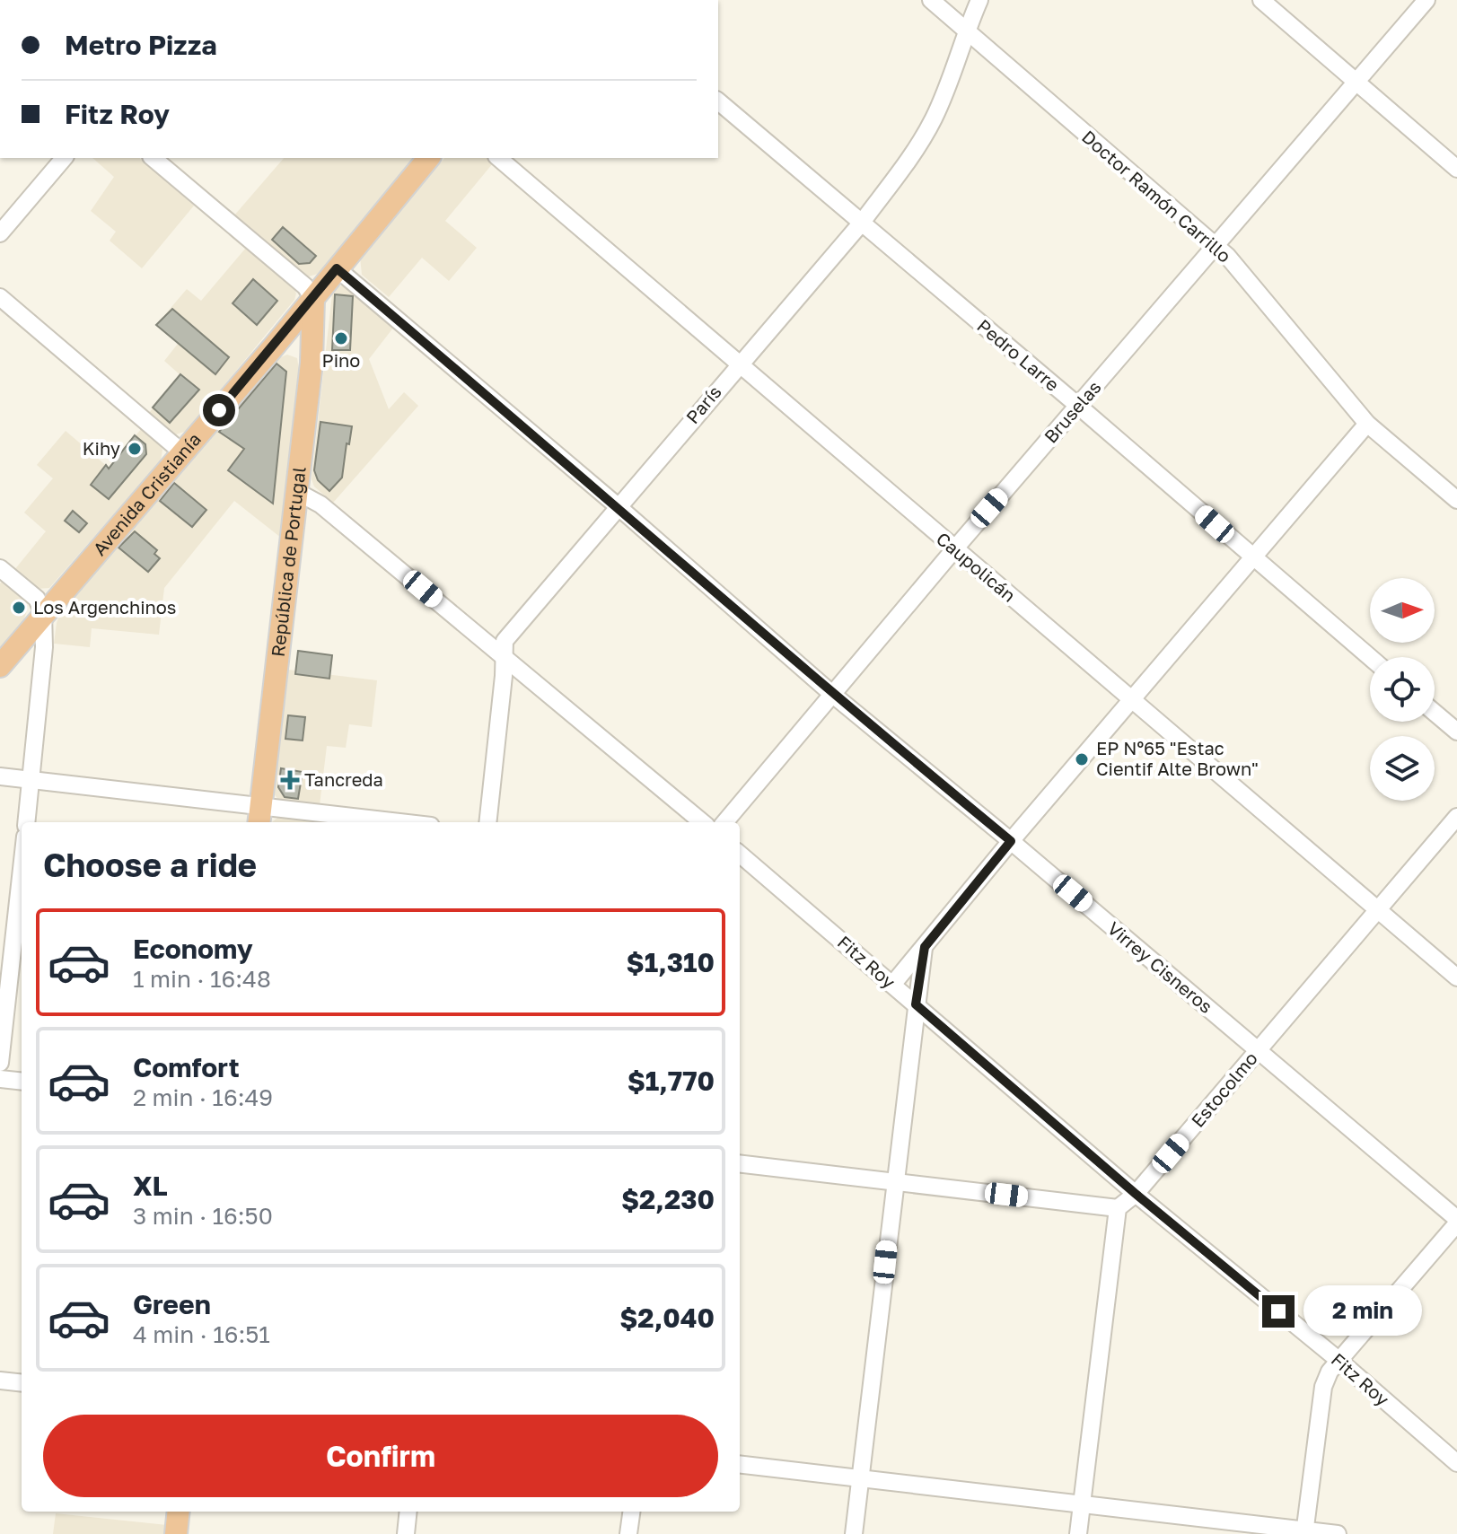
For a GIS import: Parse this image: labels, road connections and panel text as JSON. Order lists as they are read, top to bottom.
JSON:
{
  "streets": {
    "main road": ["Avenida Cristianía", "República de Portugal"],
    "street": [
      "Doctor Ramón Carrillo",
      "Pedro Larre",
      "París",
      "Bruselas",
      "Caupolicán",
      "Fitz Roy",
      "Virrey Cisneros",
      "Estocolmo"
    ]
  },
  "crossings": [
    ["Doctor Ramón Carrillo", "París"],
    ["Doctor Ramón Carrillo", "Bruselas"],
    ["Pedro Larre", "París"],
    ["Pedro Larre", "Bruselas"],
    ["París", "Caupolicán"],
    ["París", "Virrey Cisneros"],
    ["Bruselas", "Caupolicán"],
    ["Bruselas", "Virrey Cisneros"],
    ["Avenida Cristianía", "República de Portugal"],
    ["Avenida Cristianía", "Virrey Cisneros"],
    ["Caupolicán", "Estocolmo"],
    ["Fitz Roy", "Estocolmo"],
    ["Virrey Cisneros", "Estocolmo"]
  ],
  "places": {
    "other": [
      "Pino",
      "Kihy",
      "Los Argenchinos",
      "EP Nº65 \"Estac Cientif Alte Brown\""
    ],
    "health": ["Tancreda"]
  },
  "north": "right",
  "page": {
    "banner": ["Metro Pizza", "Fitz Roy"],
    "heading": "Choose a ride",
    "list": [
      {
        "name": "Economy",
        "note": "1 min · 16:48",
        "value": "$1,310"
      },
      {
        "name": "Comfort",
        "note": "2 min · 16:49",
        "value": "$1,770"
      },
      {
        "name": "XL",
        "note": "3 min · 16:50",
        "value": "$2,230"
      },
      {
        "name": "Green",
        "note": "4 min · 16:51",
        "value": "$2,040"
      }
    ],
    "bubble": "2 min",
    "buttons": "Confirm"
  }
}
